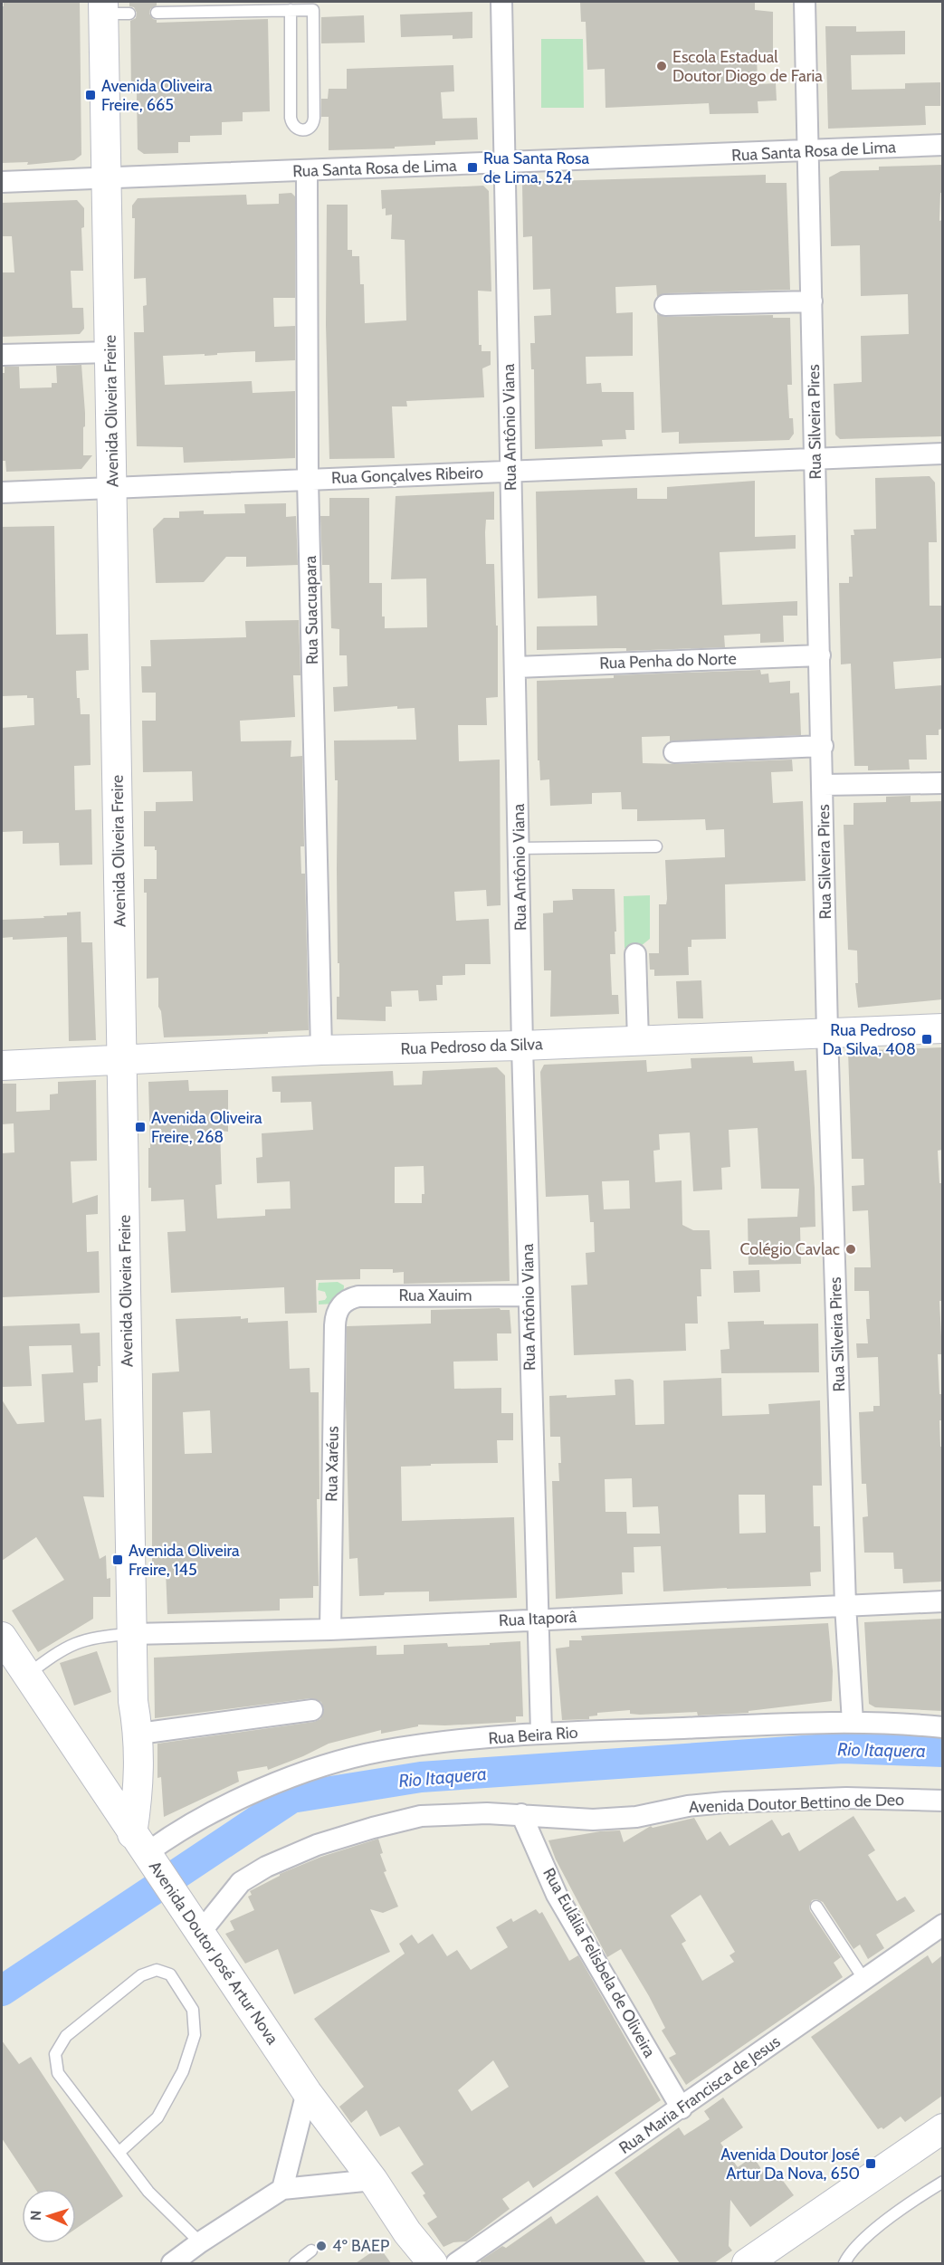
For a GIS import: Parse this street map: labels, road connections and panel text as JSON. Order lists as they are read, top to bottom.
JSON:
{
  "streets": {
    "street": [
      "Rua Santa Rosa de Lima",
      "Avenida Oliveira Freire",
      "Rua Silveira Pires",
      "Rua Antônio Viana",
      "Rua Gonçalves Ribeiro",
      "Rua Suacuapara",
      "Rua Penha do Norte",
      "Rua Pedroso da Silva",
      "Rua Xauim",
      "Rua Xaréus",
      "Rua Itaporâ",
      "Rua Beira Rio",
      "Avenida Doutor Bettino de Deo",
      "Avenida Doutor José Artur Nova",
      "Rua Eulália Felisbela de Oliveira",
      "Rua Maria Francisca de Jesus"
    ]
  },
  "crossings": [
    ["Rua Santa Rosa de Lima", "Avenida Oliveira Freire"],
    ["Rua Santa Rosa de Lima", "Rua Silveira Pires"],
    ["Rua Santa Rosa de Lima", "Rua Antônio Viana"],
    ["Rua Santa Rosa de Lima", "Rua Suacuapara"],
    ["Avenida Oliveira Freire", "Rua Gonçalves Ribeiro"],
    ["Avenida Oliveira Freire", "Rua Pedroso da Silva"],
    ["Avenida Oliveira Freire", "Rua Itaporâ"],
    ["Avenida Oliveira Freire", "Rua Beira Rio"],
    ["Avenida Oliveira Freire", "Avenida Doutor José Artur Nova"],
    ["Rua Silveira Pires", "Rua Gonçalves Ribeiro"],
    ["Rua Silveira Pires", "Rua Penha do Norte"],
    ["Rua Silveira Pires", "Rua Pedroso da Silva"],
    ["Rua Silveira Pires", "Rua Itaporâ"],
    ["Rua Silveira Pires", "Rua Beira Rio"],
    ["Rua Antônio Viana", "Rua Gonçalves Ribeiro"],
    ["Rua Antônio Viana", "Rua Penha do Norte"],
    ["Rua Antônio Viana", "Rua Pedroso da Silva"],
    ["Rua Antônio Viana", "Rua Xauim"],
    ["Rua Antônio Viana", "Rua Itaporâ"],
    ["Rua Antônio Viana", "Rua Beira Rio"],
    ["Rua Gonçalves Ribeiro", "Rua Suacuapara"],
    ["Rua Suacuapara", "Rua Pedroso da Silva"],
    ["Rua Xauim", "Rua Xaréus"],
    ["Rua Xaréus", "Rua Itaporâ"],
    ["Rua Beira Rio", "Avenida Doutor José Artur Nova"],
    ["Avenida Doutor Bettino de Deo", "Avenida Doutor José Artur Nova"],
    ["Avenida Doutor Bettino de Deo", "Rua Eulália Felisbela de Oliveira"],
    ["Rua Eulália Felisbela de Oliveira", "Rua Maria Francisca de Jesus"]
  ],
  "water": ["Rio Itaquera"],
  "places": {
    "other": ["Escola Estadual Doutor Diogo de Faria", "Colégio Cavlac", "4º BAEP"],
    "transit": [
      "Avenida Oliveira Freire, 665",
      "Rua Santa Rosa de Lima, 524",
      "Rua Pedroso Da Silva, 408",
      "Avenida Oliveira Freire, 268",
      "Avenida Oliveira Freire, 145",
      "Avenida Doutor José Artur Da Nova, 650"
    ]
  },
  "north": "left"
}
